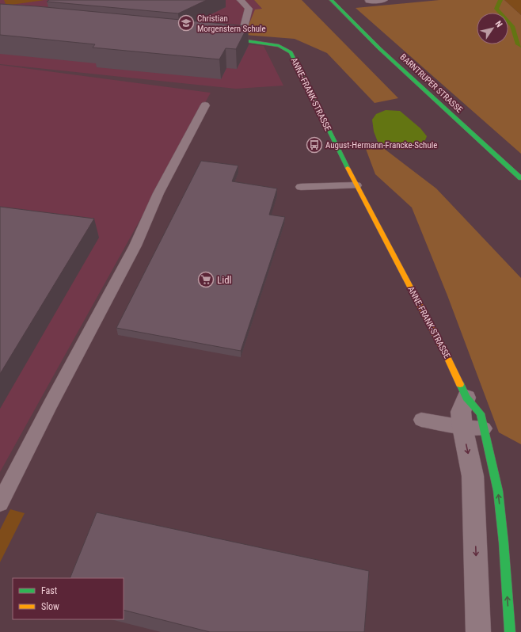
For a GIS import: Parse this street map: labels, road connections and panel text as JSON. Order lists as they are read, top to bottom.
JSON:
{
  "streets": {
    "street": ["BARNTRUPER STRASSE", "ANNE-FRANK-STRASSE"]
  },
  "places": {
    "school or university": ["Christian Morgenstern Schule"],
    "bus stop": ["August-Hermann-Francke-Schule"],
    "supermarket": ["Lidl"]
  },
  "legend": ["Fast", "Slow"],
  "north": "top right"
}
